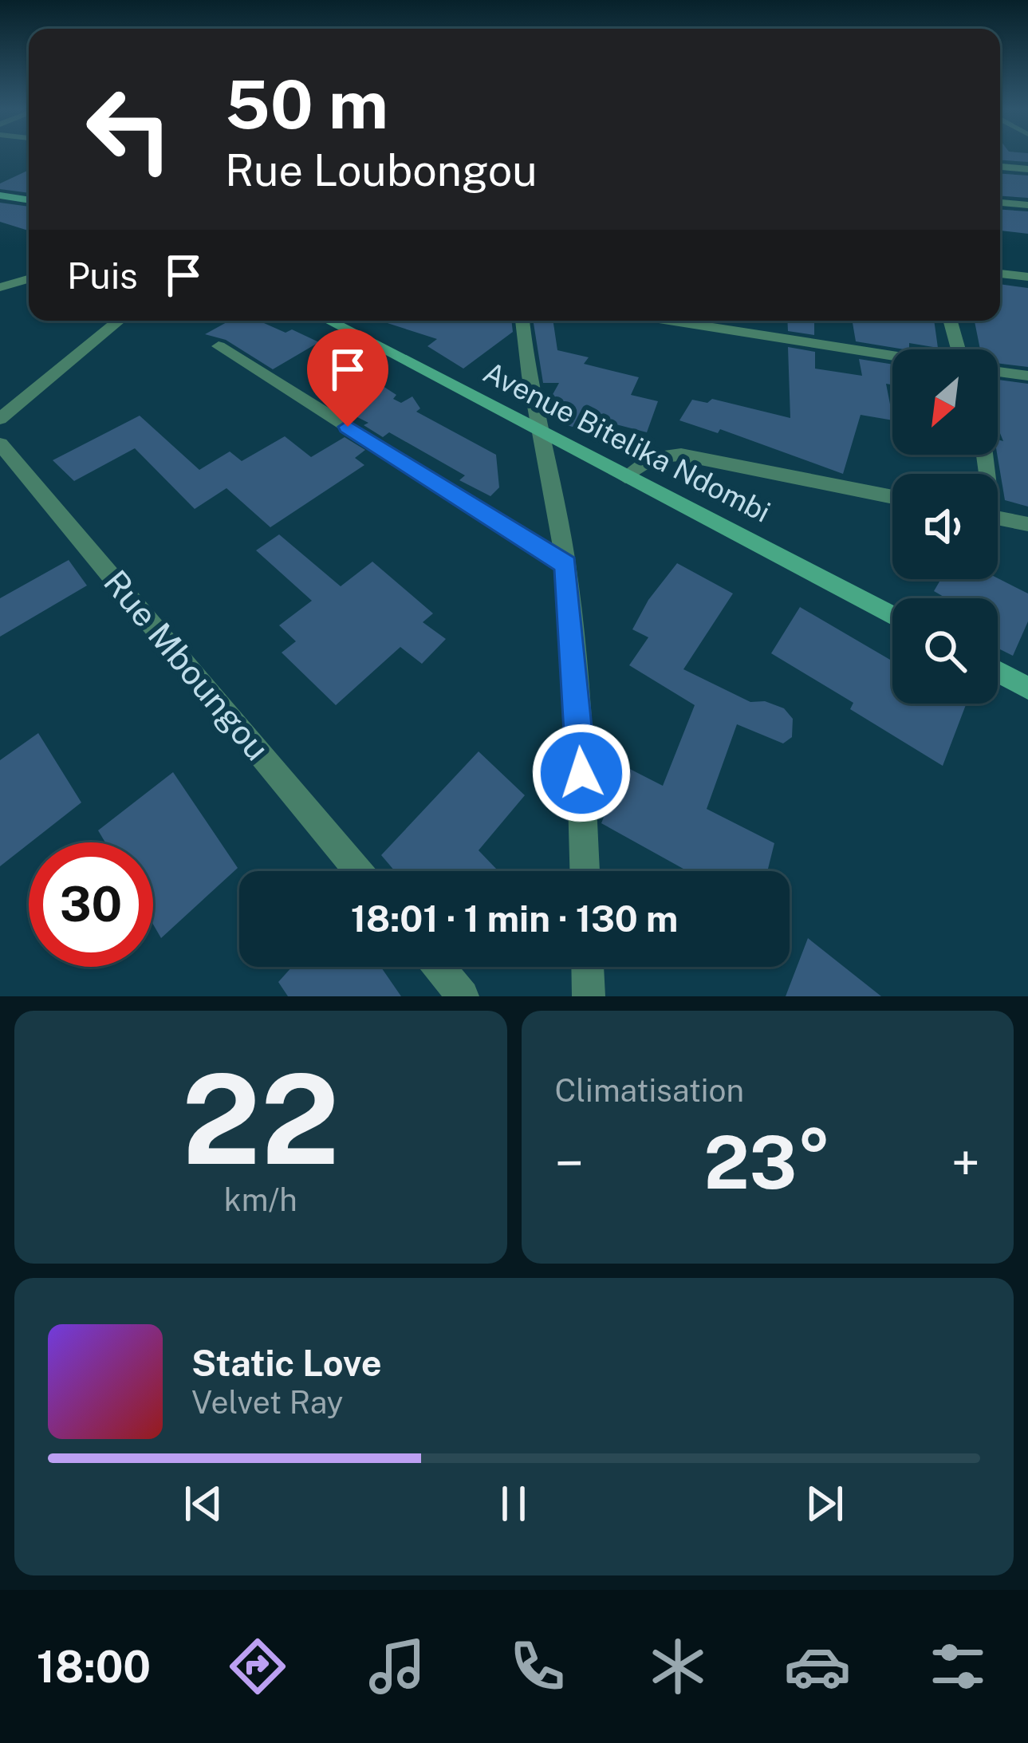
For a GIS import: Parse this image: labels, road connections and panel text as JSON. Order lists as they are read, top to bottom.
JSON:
{
  "streets": {
    "street": ["Avenue Bitelika Ndombi", "Rue Mboungou"]
  },
  "north": "bottom left",
  "page": {
    "turn": ["50 m", "Rue Loubongou"],
    "then": "Puis",
    "limit": "30",
    "trip": "18:01 · 1 min · 130 m",
    "tile": [
      ["22", "km/h"],
      "Climatisation"
    ],
    "heat": ["−", "23°", "+"],
    "song": ["Static Love", "Velvet Ray"],
    "tabs": "18:00"
  }
}
